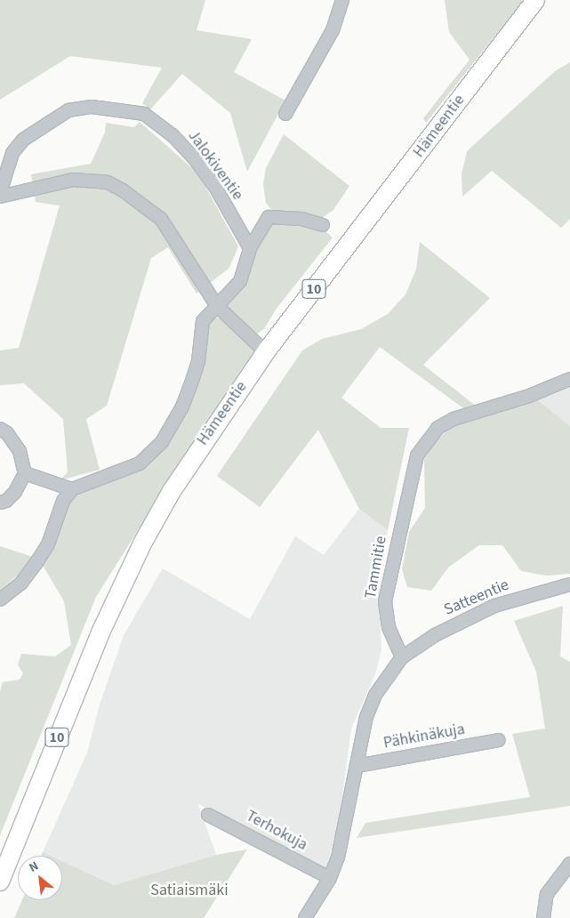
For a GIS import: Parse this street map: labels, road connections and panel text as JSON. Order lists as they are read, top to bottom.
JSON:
{
  "streets": {
    "highway": ["Hämeentie", "10"],
    "street": [
      "Jalokiventie",
      "Tammitie",
      "Satteentie",
      "Pähkinäkuja",
      "Terhokuja"
    ]
  },
  "crossings": [
    ["Tammitie", "Satteentie"]
  ],
  "parks": ["Satiaismäki"],
  "north": "top left"
}
